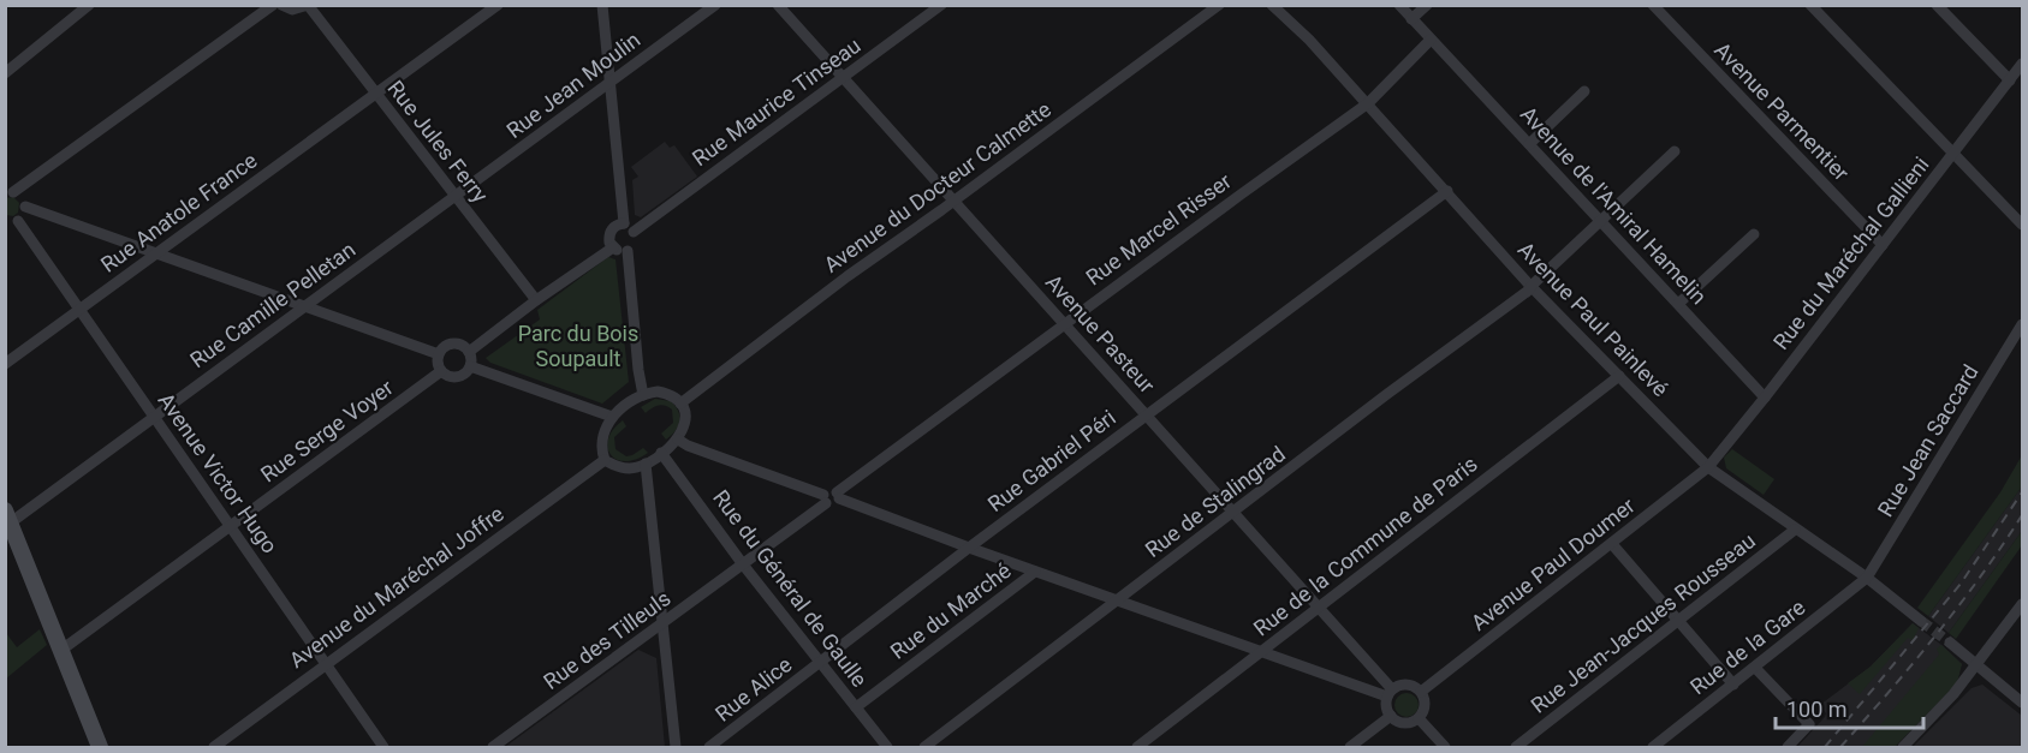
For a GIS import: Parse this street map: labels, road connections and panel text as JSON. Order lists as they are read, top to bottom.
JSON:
{
  "streets": {
    "street": [
      "Rue Jean Moulin",
      "Rue Maurice Tinseau",
      "Avenue Parmentier",
      "Rue Jules Ferry",
      "Avenue du Docteur Calmette",
      "Avenue de l'Amiral Hamelin",
      "Rue Anatole France",
      "Rue Marcel Risser",
      "Rue du Maréchal Gallieni",
      "Rue Camille Pelletan",
      "Avenue Paul Painlevé",
      "Avenue Pasteur",
      "Rue Serge Voyer",
      "Rue Jean Saccard",
      "Rue Gabriel Péri",
      "Avenue Victor Hugo",
      "Rue de Stalingrad",
      "Rue de la Commune de Paris",
      "Avenue Paul Doumer",
      "Avenue du Maréchal Joffre",
      "Rue du Général de Gaulle",
      "Rue du Marché",
      "Rue Jean-Jacques Rousseau",
      "Rue des Tilleuls",
      "Rue de la Gare",
      "Rue Alice"
    ]
  },
  "crossings": [
    ["Rue Jean Moulin", "Rue Jules Ferry"],
    ["Rue Jean Moulin", "Rue Camille Pelletan"],
    ["Rue Maurice Tinseau", "Avenue Pasteur"],
    ["Avenue Parmentier", "Rue du Maréchal Gallieni"],
    ["Rue Jules Ferry", "Rue Anatole France"],
    ["Rue Jules Ferry", "Rue Camille Pelletan"],
    ["Avenue du Docteur Calmette", "Avenue Pasteur"],
    ["Avenue du Docteur Calmette", "Avenue du Maréchal Joffre"],
    ["Avenue du Docteur Calmette", "Rue du Général de Gaulle"],
    ["Avenue de l'Amiral Hamelin", "Rue Marcel Risser"],
    ["Avenue de l'Amiral Hamelin", "Rue du Maréchal Gallieni"],
    ["Avenue de l'Amiral Hamelin", "Rue de Stalingrad"],
    ["Rue Anatole France", "Avenue Victor Hugo"],
    ["Rue Marcel Risser", "Avenue Paul Painlevé"],
    ["Rue Marcel Risser", "Avenue Pasteur"],
    ["Rue du Maréchal Gallieni", "Avenue Paul Painlevé"],
    ["Rue du Maréchal Gallieni", "Avenue Paul Doumer"],
    ["Rue Camille Pelletan", "Avenue Victor Hugo"],
    ["Avenue Paul Painlevé", "Rue Jean Saccard"],
    ["Avenue Paul Painlevé", "Rue Gabriel Péri"],
    ["Avenue Paul Painlevé", "Rue de Stalingrad"],
    ["Avenue Paul Painlevé", "Rue de la Commune de Paris"],
    ["Avenue Paul Painlevé", "Avenue Paul Doumer"],
    ["Avenue Paul Painlevé", "Rue Jean-Jacques Rousseau"],
    ["Avenue Paul Painlevé", "Rue de la Gare"],
    ["Avenue Pasteur", "Rue Gabriel Péri"],
    ["Avenue Pasteur", "Rue de Stalingrad"],
    ["Avenue Pasteur", "Rue de la Commune de Paris"],
    ["Avenue Pasteur", "Avenue Paul Doumer"],
    ["Rue Serge Voyer", "Avenue Victor Hugo"],
    ["Rue Jean Saccard", "Rue de la Gare"],
    ["Rue Gabriel Péri", "Rue du Général de Gaulle"],
    ["Rue Gabriel Péri", "Rue Alice"],
    ["Avenue Victor Hugo", "Avenue du Maréchal Joffre"],
    ["Avenue du Maréchal Joffre", "Rue du Général de Gaulle"],
    ["Rue du Général de Gaulle", "Rue du Marché"],
    ["Rue du Général de Gaulle", "Rue des Tilleuls"],
    ["Rue du Général de Gaulle", "Rue Alice"]
  ],
  "parks": ["Parc du Bois Soupault"],
  "scale_bar": "100 m"
}
